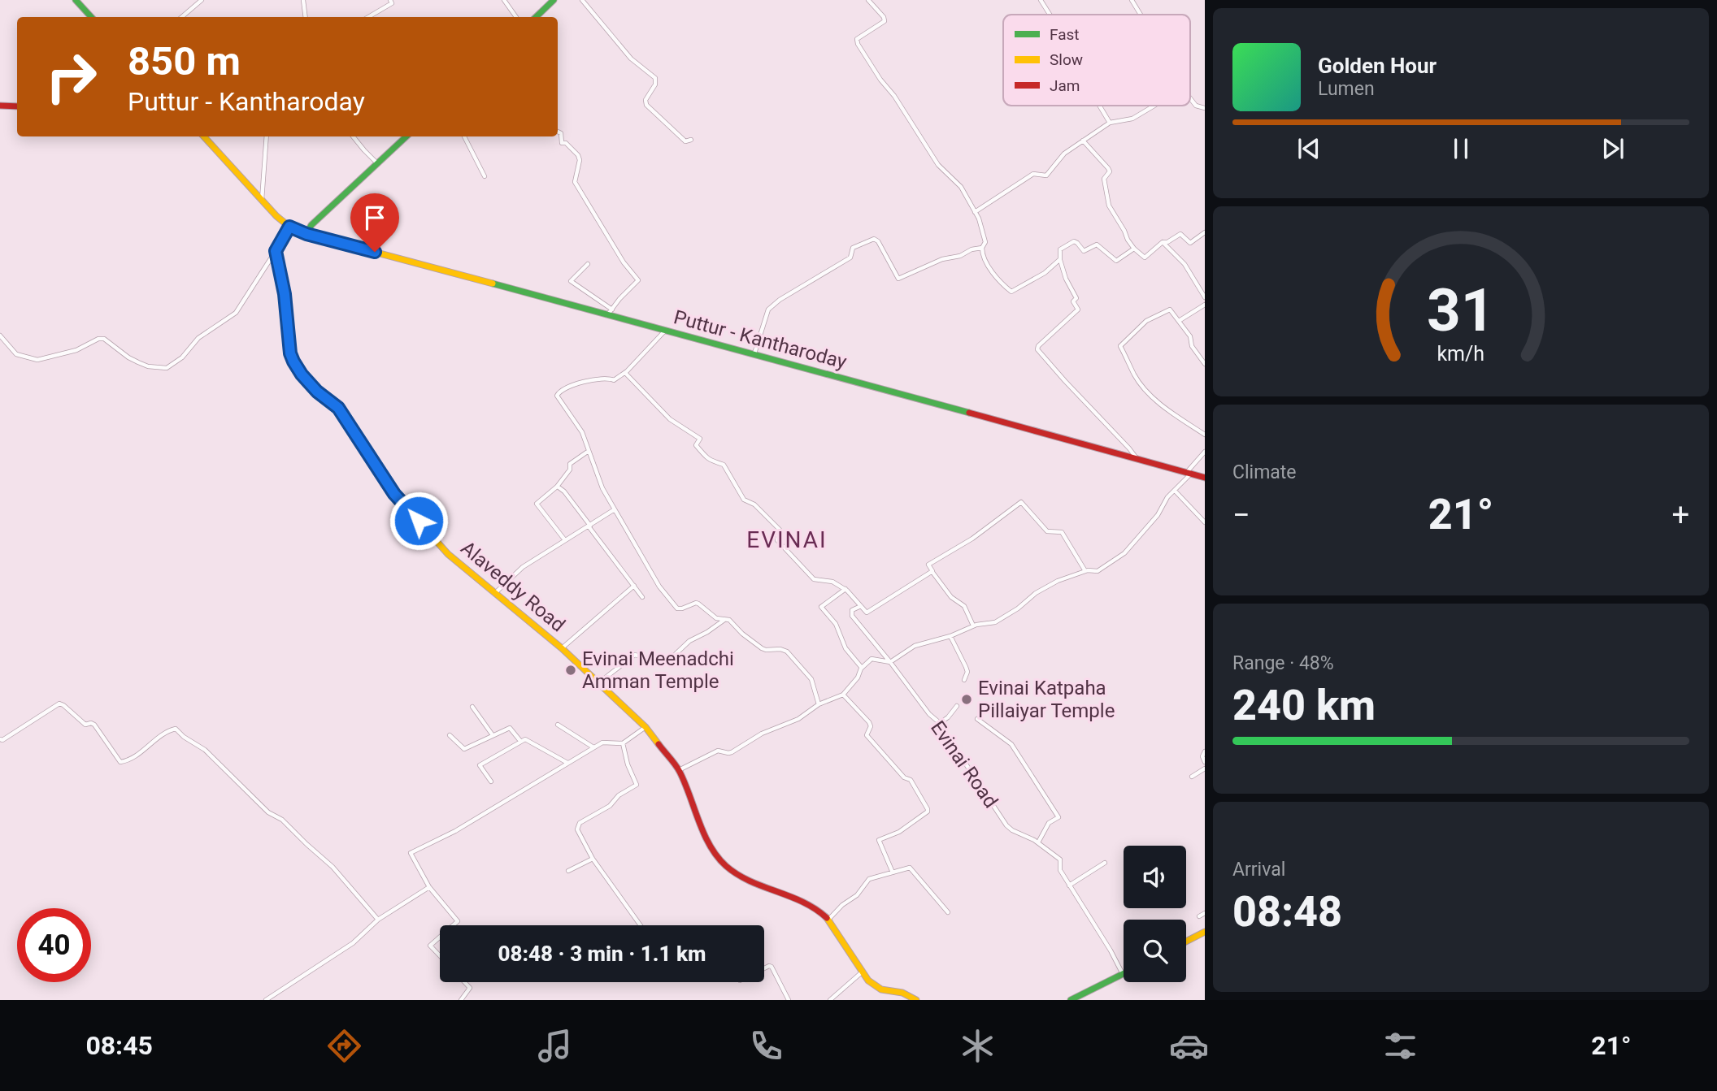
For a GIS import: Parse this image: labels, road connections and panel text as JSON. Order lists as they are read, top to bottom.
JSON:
{
  "streets": {
    "street": ["Puttur - Kantharoday", "Alaveddy Road", "Evinai Road"]
  },
  "districts": ["EVINAI"],
  "places": ["Evinai Meenadchi Amman Temple", "Evinai Katpaha Pillaiyar Temple"],
  "legend": ["Fast", "Slow", "Jam"],
  "page": {
    "turn": ["850 m", "Puttur - Kantharoday"],
    "song": ["Golden Hour", "Lumen"],
    "tile": [
      "Climate",
      ["Range · 48%", "240 km"],
      ["Arrival", "08:48"]
    ],
    "heat": ["−", "21°", "+"],
    "limit": "40",
    "trip": "08:48 · 3 min · 1.1 km",
    "tabs": ["08:45", "21°"],
    "gauge": ["31", "km/h"]
  }
}
